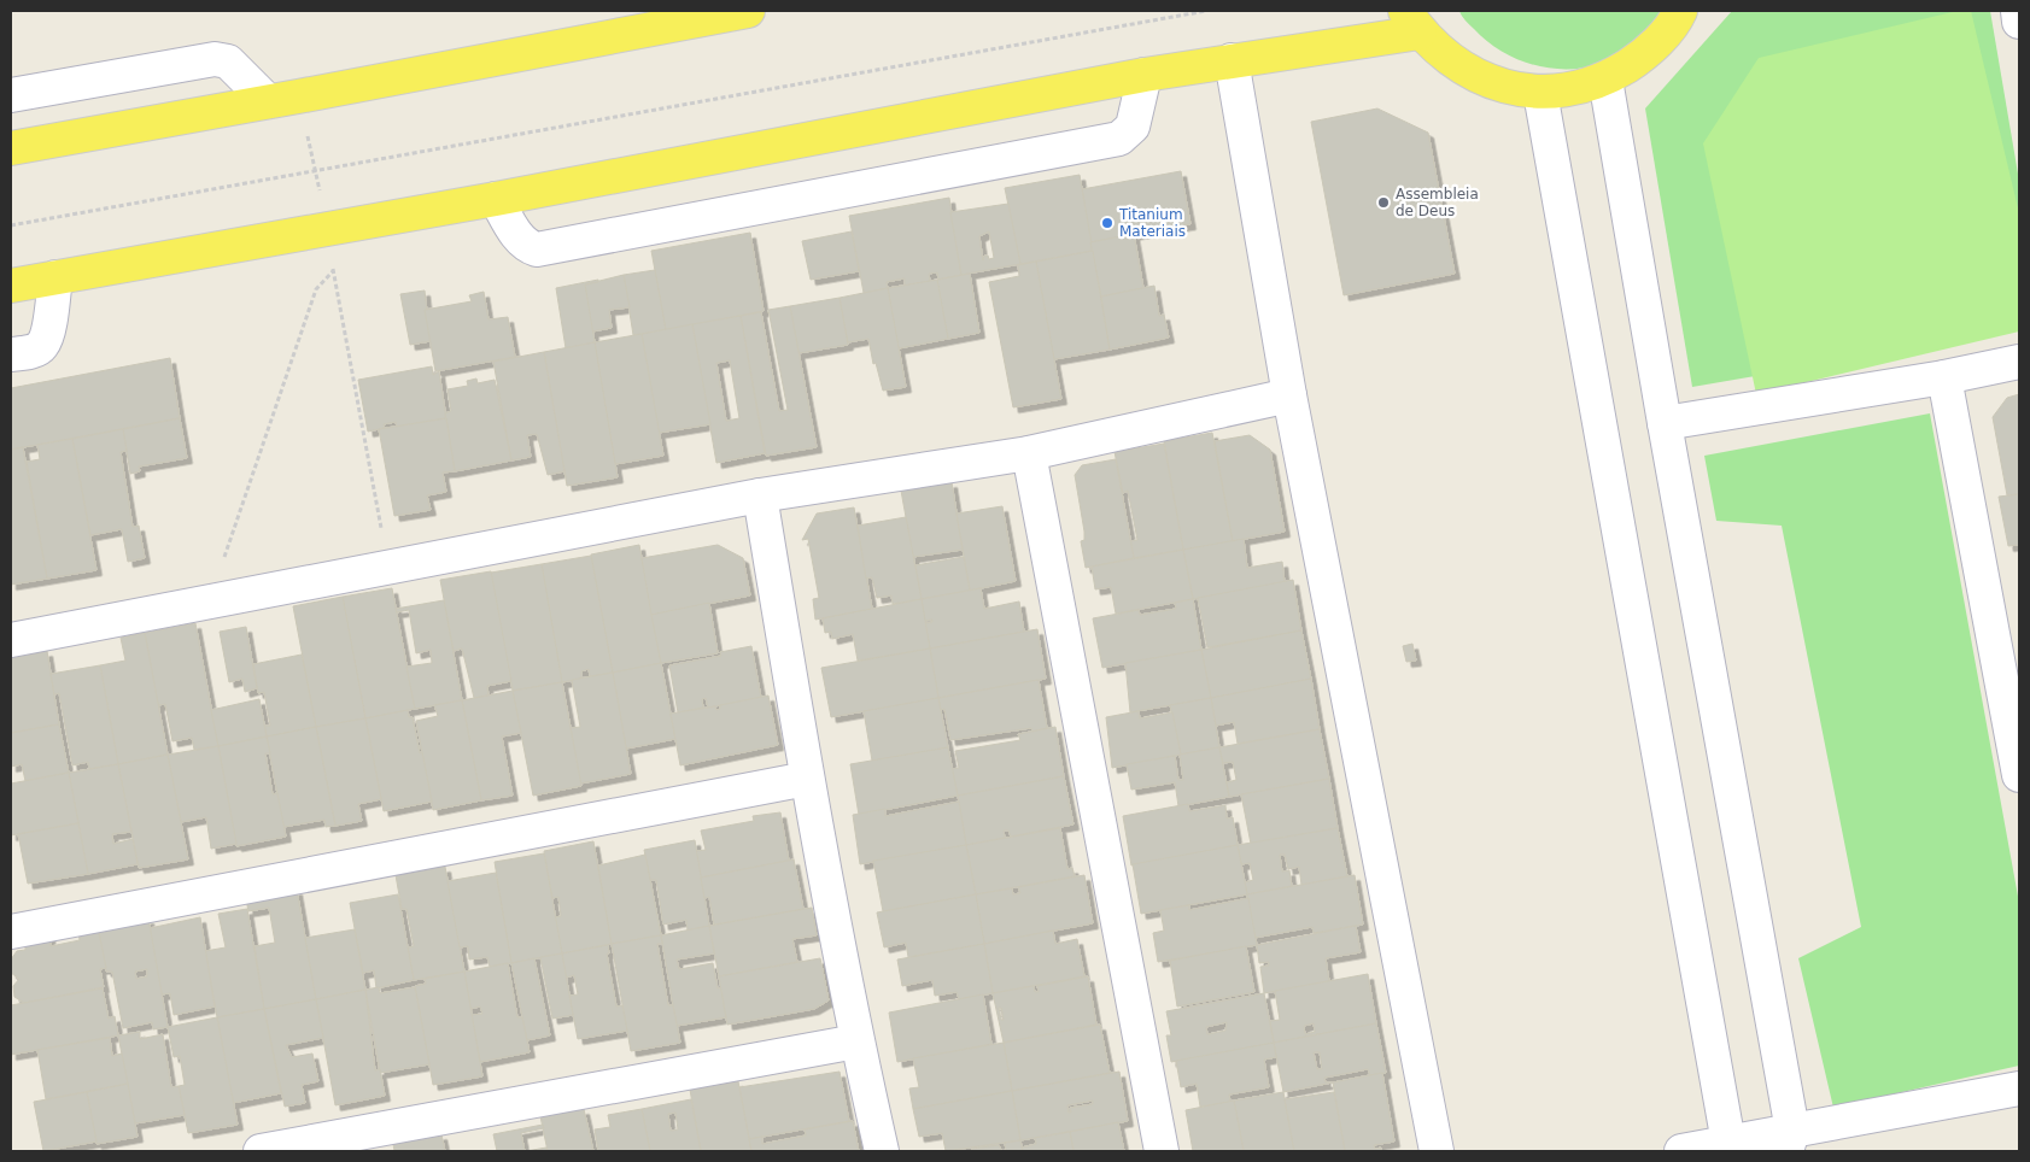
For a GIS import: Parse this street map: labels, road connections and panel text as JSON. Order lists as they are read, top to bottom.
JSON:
{
  "places": ["Assembleia de Deus", "Titanium Materiais"]
}
